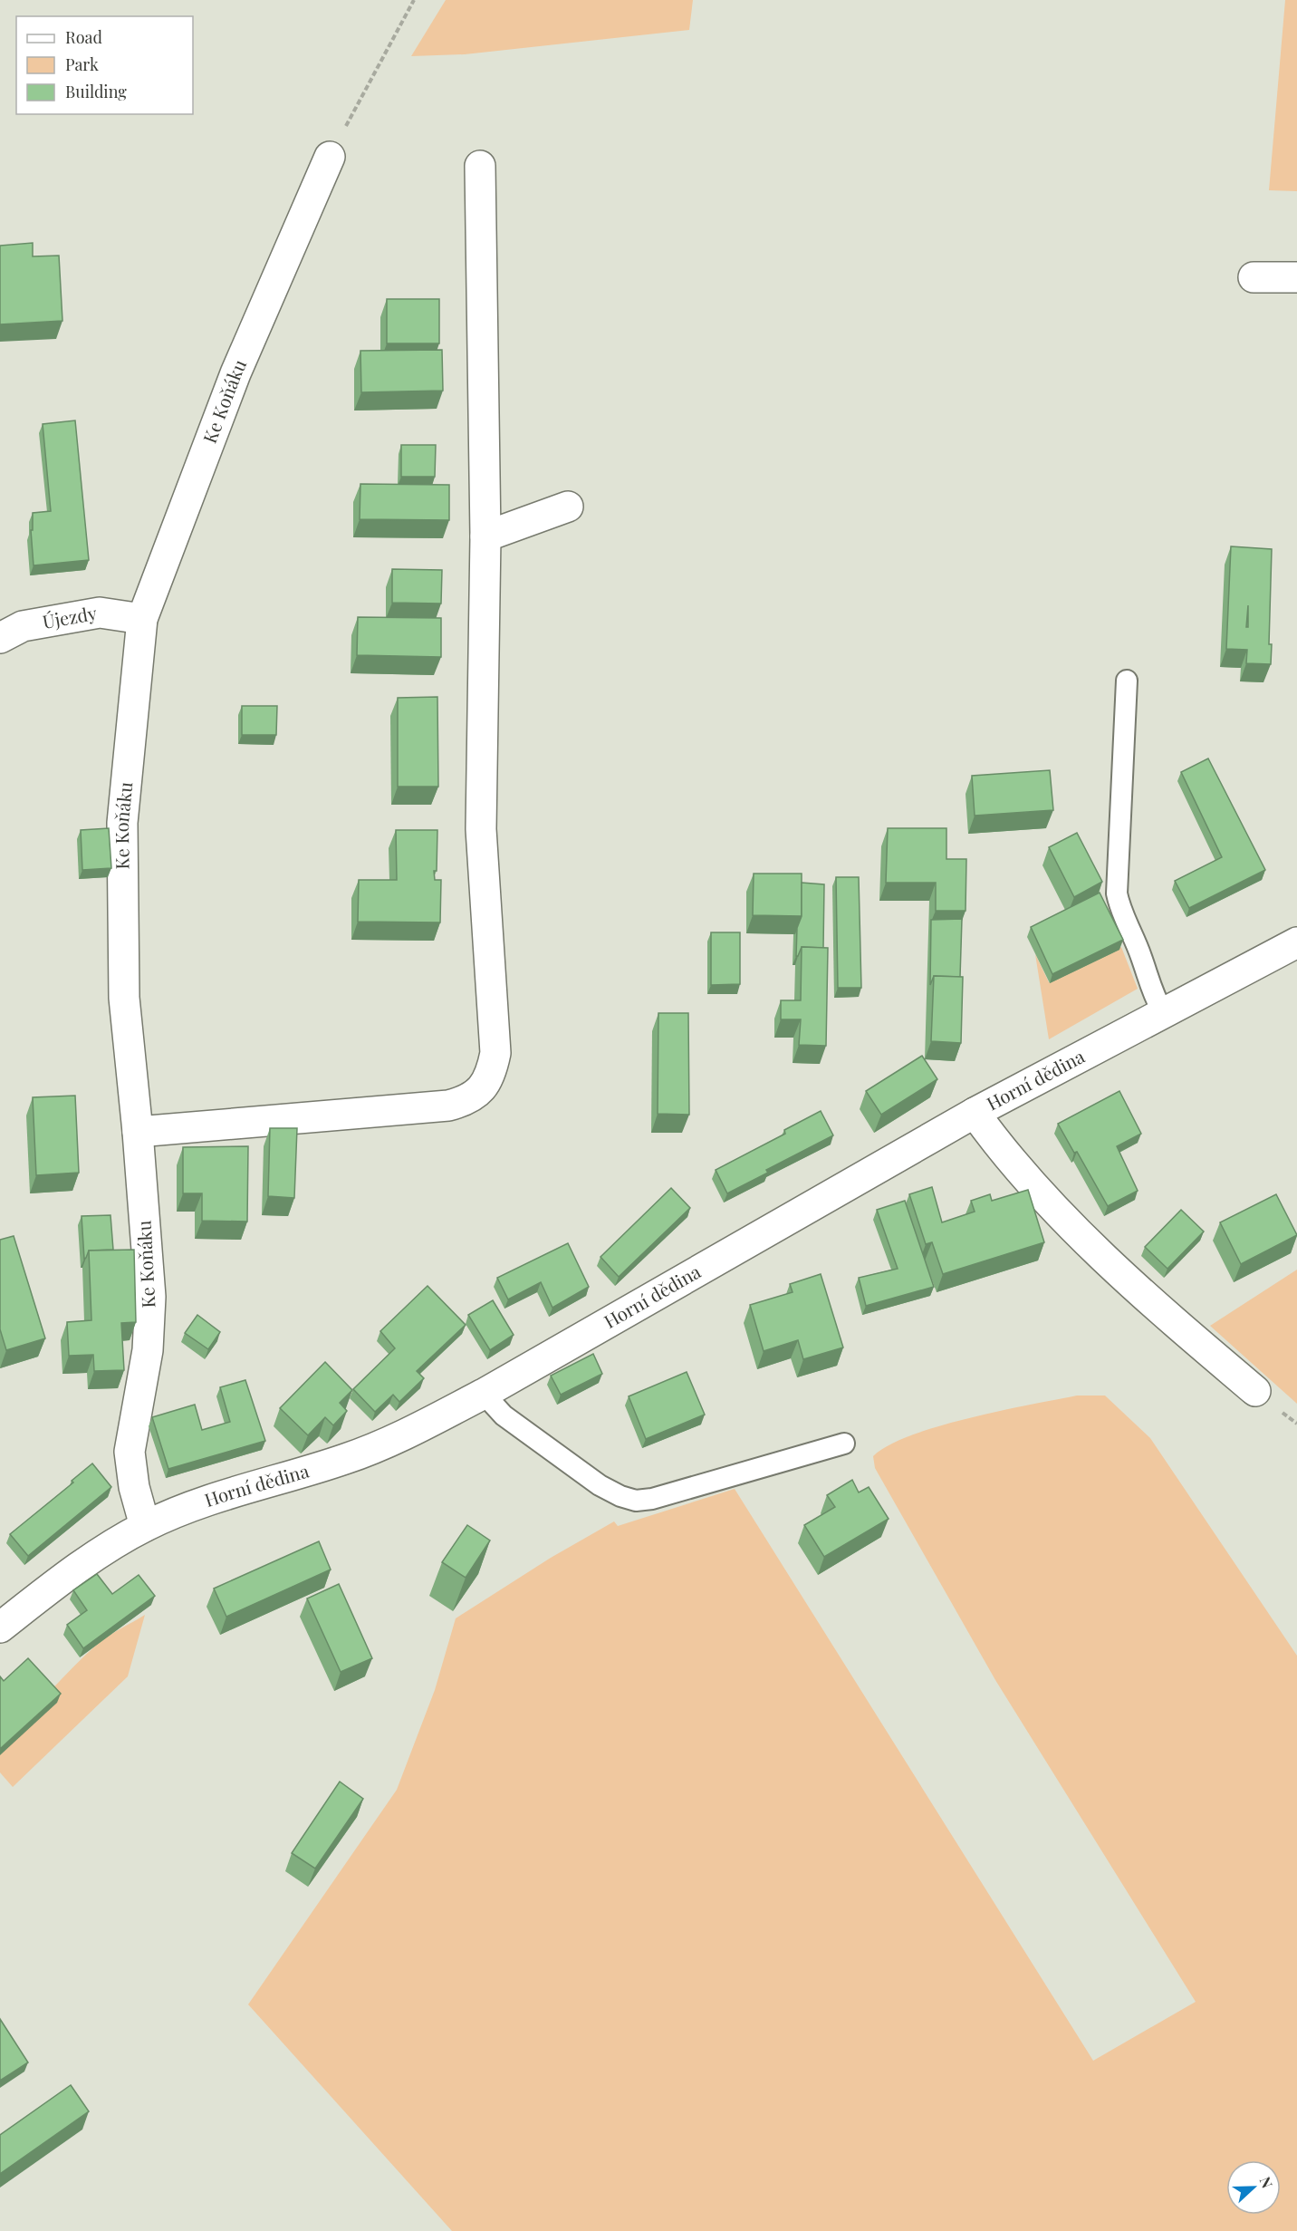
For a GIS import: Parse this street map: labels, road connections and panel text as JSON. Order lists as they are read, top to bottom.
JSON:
{
  "streets": {
    "street": ["Ke Koňáku", "Újezdy", "Horní dědina"]
  },
  "crossings": [
    ["Ke Koňáku", "Újezdy"],
    ["Ke Koňáku", "Horní dědina"]
  ],
  "legend": ["Road", "Park", "Building"],
  "north": "right"
}
